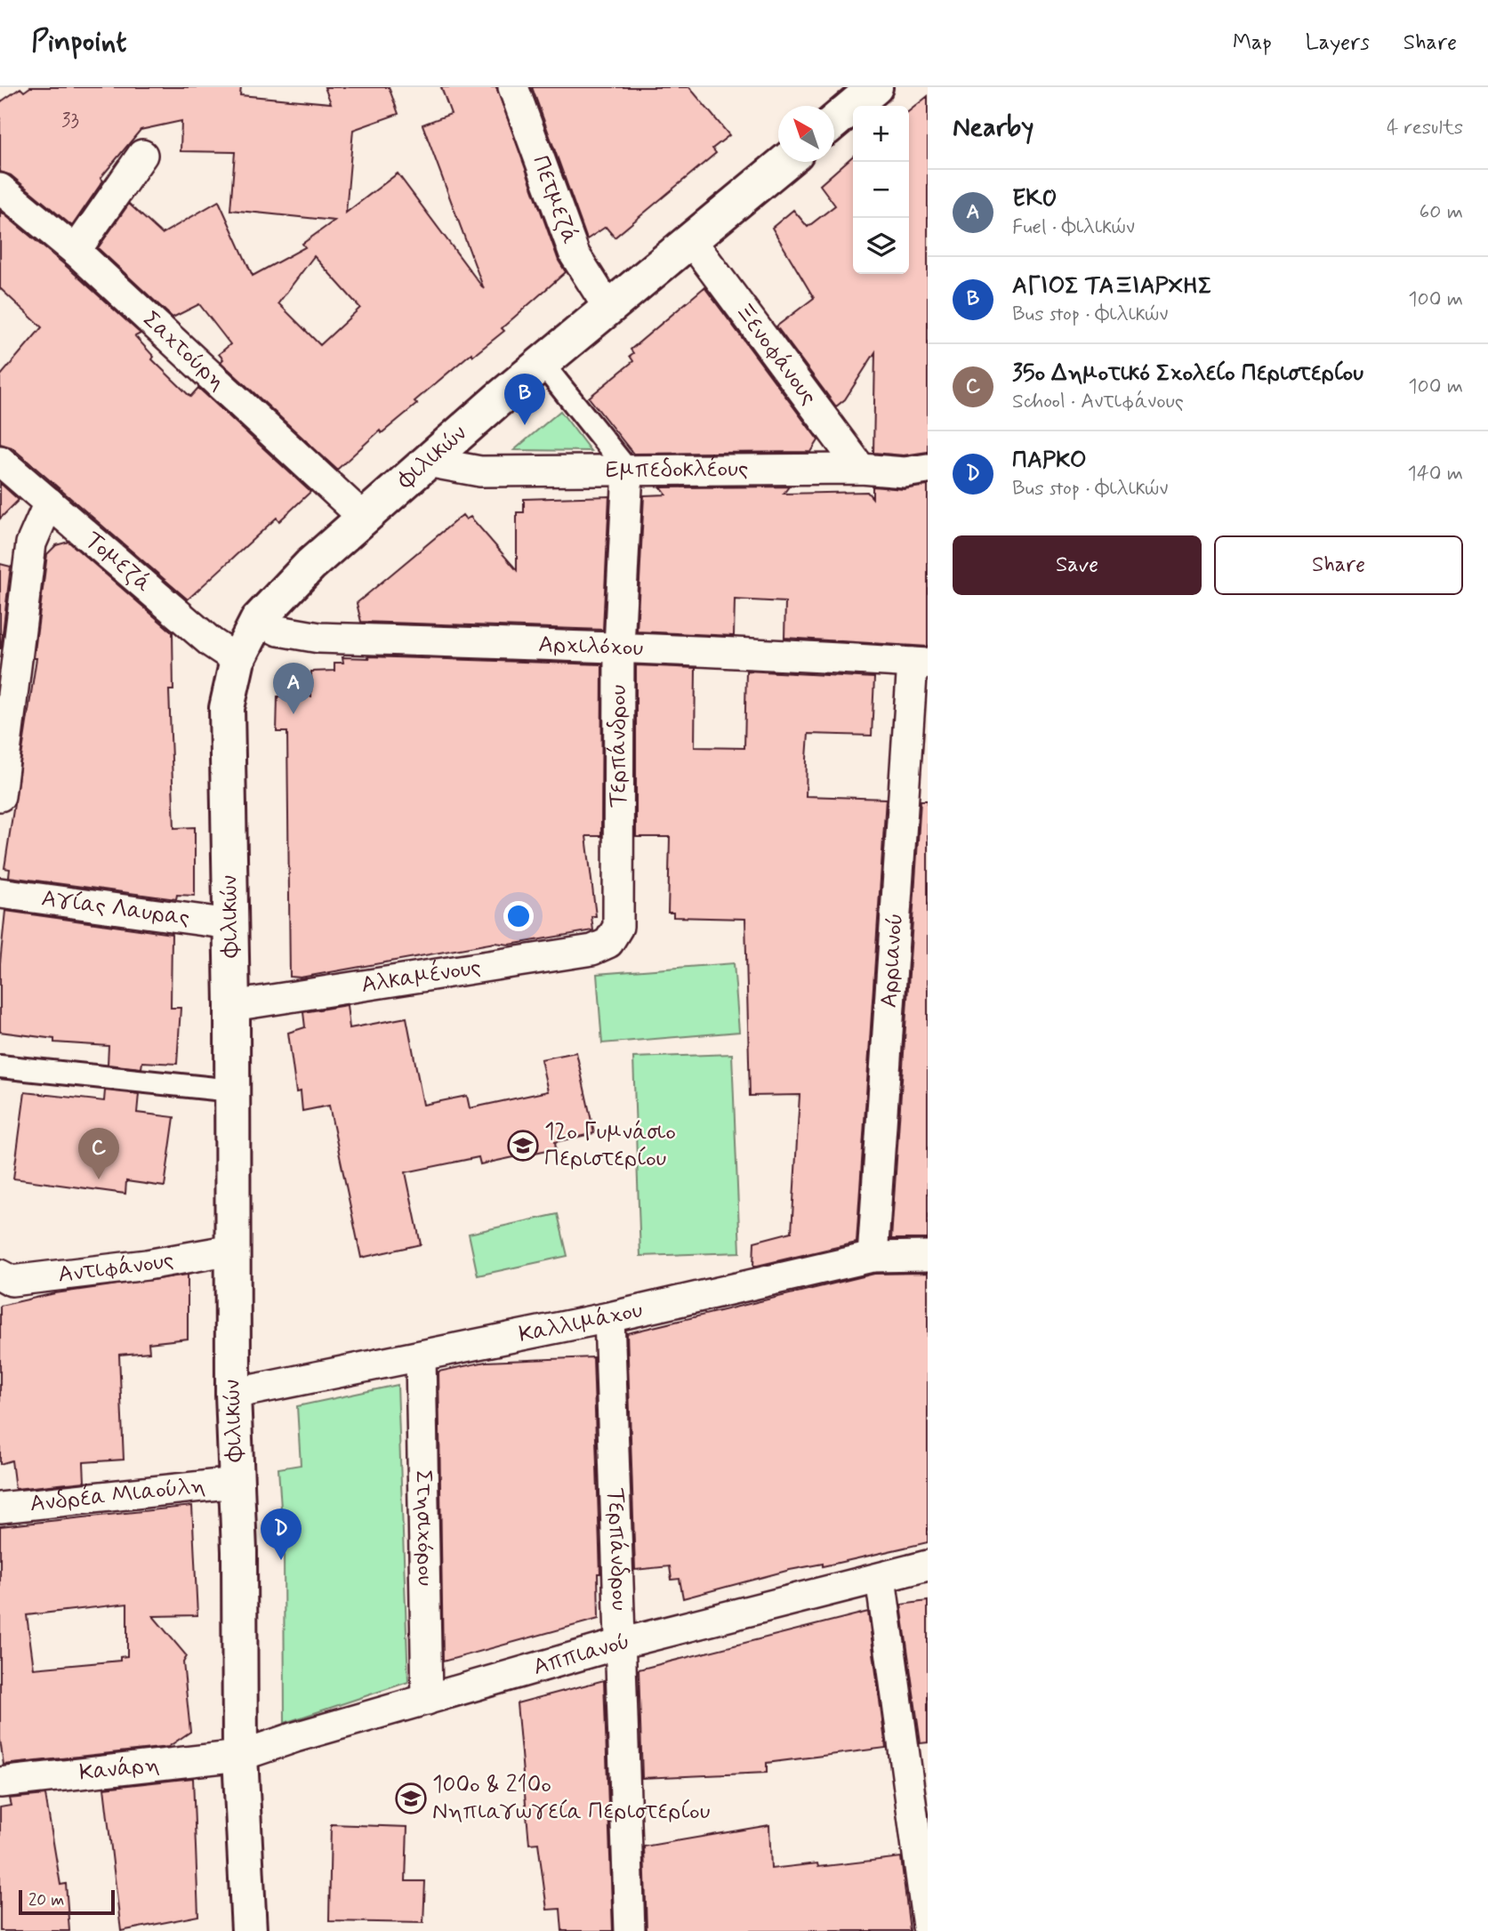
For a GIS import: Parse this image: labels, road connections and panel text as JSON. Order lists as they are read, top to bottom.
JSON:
{
  "streets": {
    "street": [
      "Πετμεζά",
      "Σαχτούρη",
      "Ξενοφάνους",
      "Φιλικών",
      "Εμπεδοκλέους",
      "Τομεζά",
      "Αρχιλόχου",
      "Τερπάνδρου",
      "Αγίας Λαυρας",
      "Αρριανού",
      "Αλκαμένους",
      "Αντιφάνους",
      "Καλλιμάχου",
      "Ανδρέα Μιαούλη",
      "Στησιχόρου",
      "Αππιανού",
      "Κανάρη"
    ]
  },
  "crossings": [
    ["Πετμεζά", "Φιλικών"],
    ["Σαχτούρη", "Φιλικών"],
    ["Ξενοφάνους", "Φιλικών"],
    ["Ξενοφάνους", "Εμπεδοκλέους"],
    ["Φιλικών", "Εμπεδοκλέους"],
    ["Φιλικών", "Τομεζά"],
    ["Φιλικών", "Αρχιλόχου"],
    ["Φιλικών", "Αγίας Λαυρας"],
    ["Φιλικών", "Αλκαμένους"],
    ["Φιλικών", "Αντιφάνους"],
    ["Φιλικών", "Καλλιμάχου"],
    ["Φιλικών", "Ανδρέα Μιαούλη"],
    ["Φιλικών", "Αππιανού"],
    ["Φιλικών", "Κανάρη"],
    ["Εμπεδοκλέους", "Τερπάνδρου"],
    ["Αρχιλόχου", "Τερπάνδρου"],
    ["Αρχιλόχου", "Αρριανού"],
    ["Τερπάνδρου", "Αλκαμένους"],
    ["Τερπάνδρου", "Καλλιμάχου"],
    ["Τερπάνδρου", "Αππιανού"],
    ["Αρριανού", "Καλλιμάχου"],
    ["Καλλιμάχου", "Στησιχόρου"],
    ["Στησιχόρου", "Αππιανού"],
    ["Αππιανού", "Κανάρη"]
  ],
  "places": {
    "school or university": ["12ο Γυμνάσιο Περιστερίου", "100ο & 210ο Νηπιαγωγεία Περιστερίου"]
  },
  "house_numbers": ["33"],
  "scale_bar": "20 m",
  "north": "top left",
  "page": {
    "header": "Pinpoint",
    "nav": ["Map", "Layers", "Share"],
    "heading": ["Nearby", "4 results"],
    "map_buttons": ["+", "−"],
    "list": [
      {
        "mark": "A",
        "name": "EKO",
        "note": "Fuel · Φιλικών",
        "value": "60 m"
      },
      {
        "mark": "B",
        "name": "ΑΓΙΟΣ ΤΑΞΙΑΡΧΗΣ",
        "note": "Bus stop · Φιλικών",
        "value": "100 m"
      },
      {
        "mark": "C",
        "name": "35ο Δημοτικό Σχολείο Περιστερίου",
        "note": "School · Αντιφάνους",
        "value": "100 m"
      },
      {
        "mark": "D",
        "name": "ΠΑΡΚΟ",
        "note": "Bus stop · Φιλικών",
        "value": "140 m"
      }
    ],
    "pins": [
      "B",
      "A",
      "C",
      "D"
    ],
    "buttons": ["Save", "Share"],
    "scale": "20 m"
  }
}
